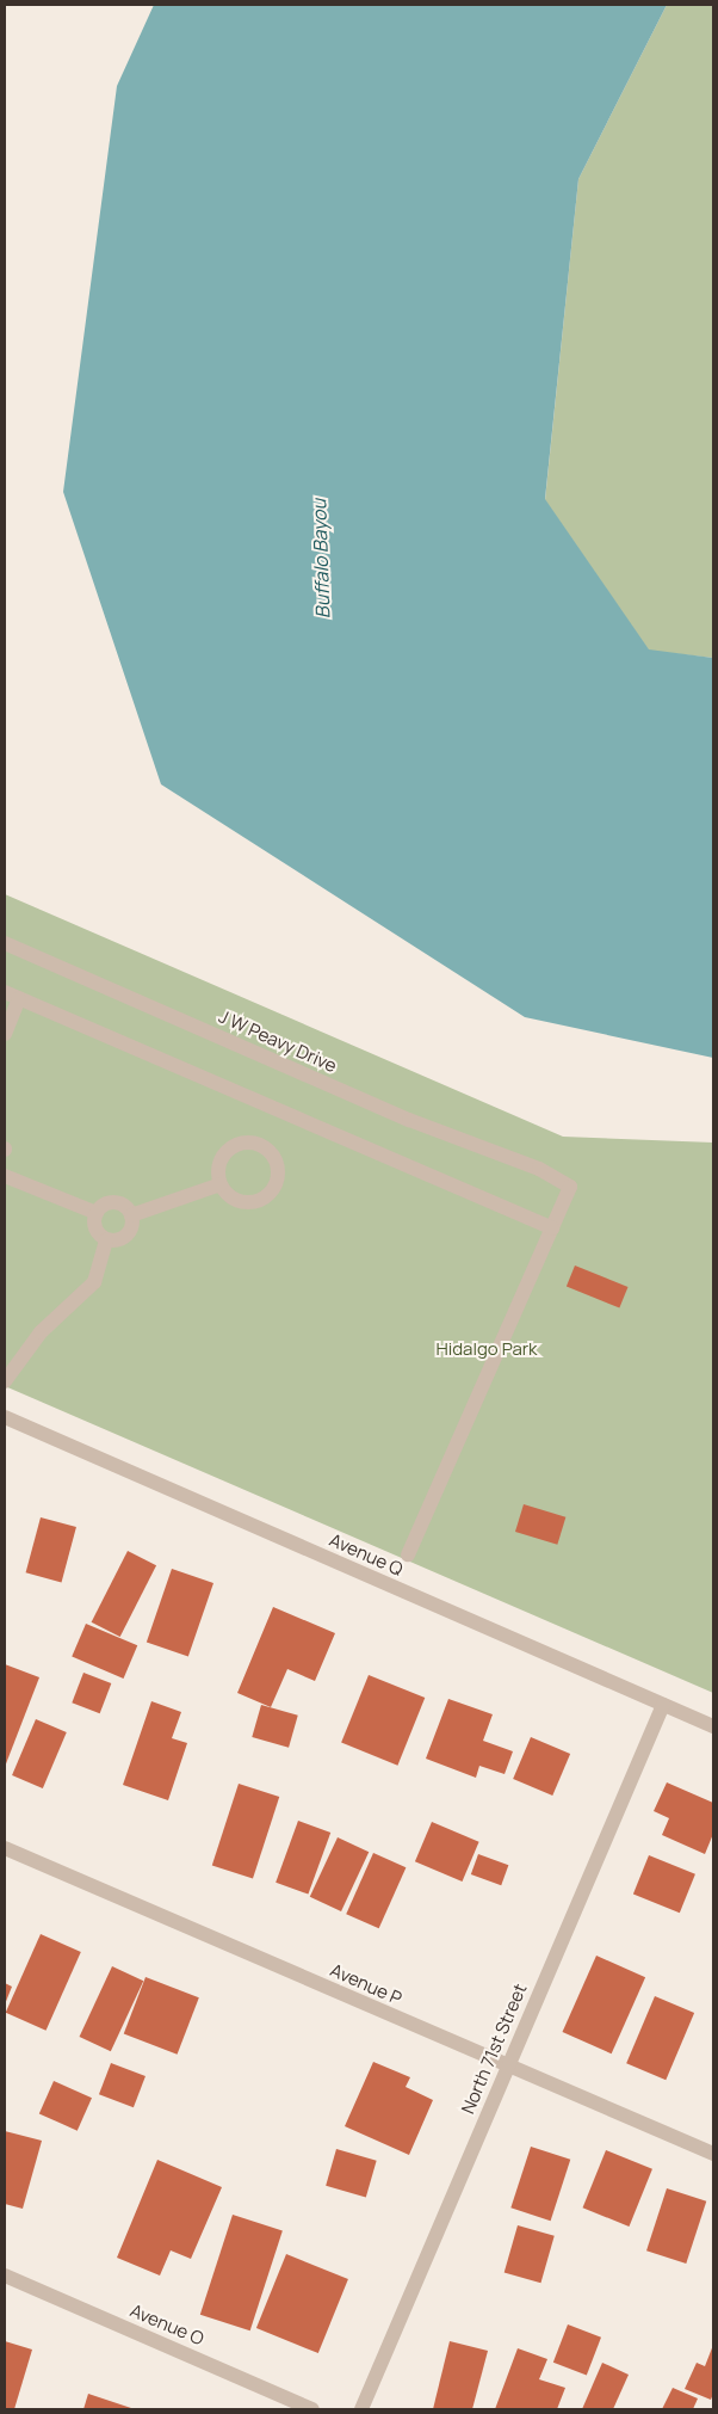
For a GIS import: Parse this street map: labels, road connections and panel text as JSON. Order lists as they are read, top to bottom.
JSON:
{
  "streets": {
    "street": [
      "J W Peavy Drive",
      "Avenue Q",
      "Avenue P",
      "North 71st Street",
      "Avenue O"
    ]
  },
  "crossings": [
    ["Avenue Q", "North 71st Street"],
    ["Avenue P", "North 71st Street"]
  ],
  "water": ["Buffalo Bayou"],
  "parks": ["Hidalgo Park"]
}
